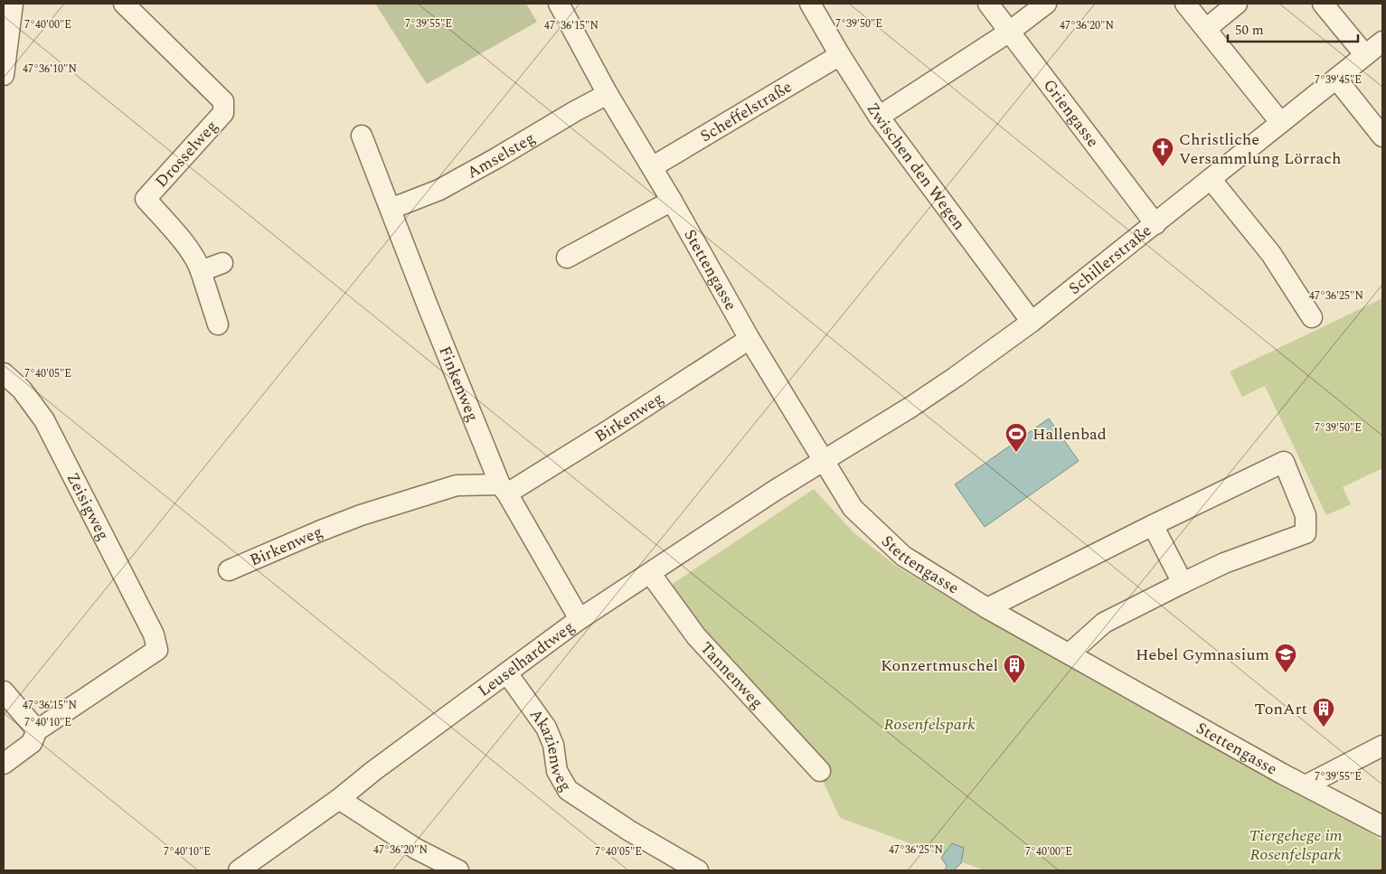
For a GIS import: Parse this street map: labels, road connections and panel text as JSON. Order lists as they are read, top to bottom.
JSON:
{
  "streets": {
    "street": [
      "Scheffelstraße",
      "Griengasse",
      "Drosselweg",
      "Amselsteg",
      "Zwischen den Wegen",
      "Schillerstraße",
      "Stettengasse",
      "Finkenweg",
      "Birkenweg",
      "Zeisigweg",
      "Leuselhardtweg",
      "Tannenweg",
      "Akazienweg"
    ]
  },
  "crossings": [
    ["Scheffelstraße", "Zwischen den Wegen"],
    ["Scheffelstraße", "Stettengasse"],
    ["Griengasse", "Schillerstraße"],
    ["Amselsteg", "Stettengasse"],
    ["Amselsteg", "Finkenweg"],
    ["Zwischen den Wegen", "Schillerstraße"],
    ["Schillerstraße", "Stettengasse"],
    ["Schillerstraße", "Leuselhardtweg"],
    ["Stettengasse", "Birkenweg"],
    ["Stettengasse", "Leuselhardtweg"],
    ["Finkenweg", "Birkenweg"],
    ["Finkenweg", "Leuselhardtweg"],
    ["Leuselhardtweg", "Tannenweg"],
    ["Leuselhardtweg", "Akazienweg"]
  ],
  "parks": ["Rosenfelspark", "Tiergehege im Rosenfelspark"],
  "places": {
    "church": ["Christliche Versammlung Lörrach"],
    "sports": ["Hallenbad"],
    "school or university": ["Hebel Gymnasium"],
    "building": ["Konzertmuschel", "TonArt"]
  },
  "scale_bar": "50 m",
  "coordinates": [
    "7°39'55\"E",
    "7°39'50\"E",
    "7°40'00\"E",
    "47°36'15\"N",
    "47°36'20\"N",
    "47°36'10\"N",
    "7°39'45\"E",
    "47°36'25\"N",
    "7°40'05\"E",
    "7°40'10\"E"
  ]
}
